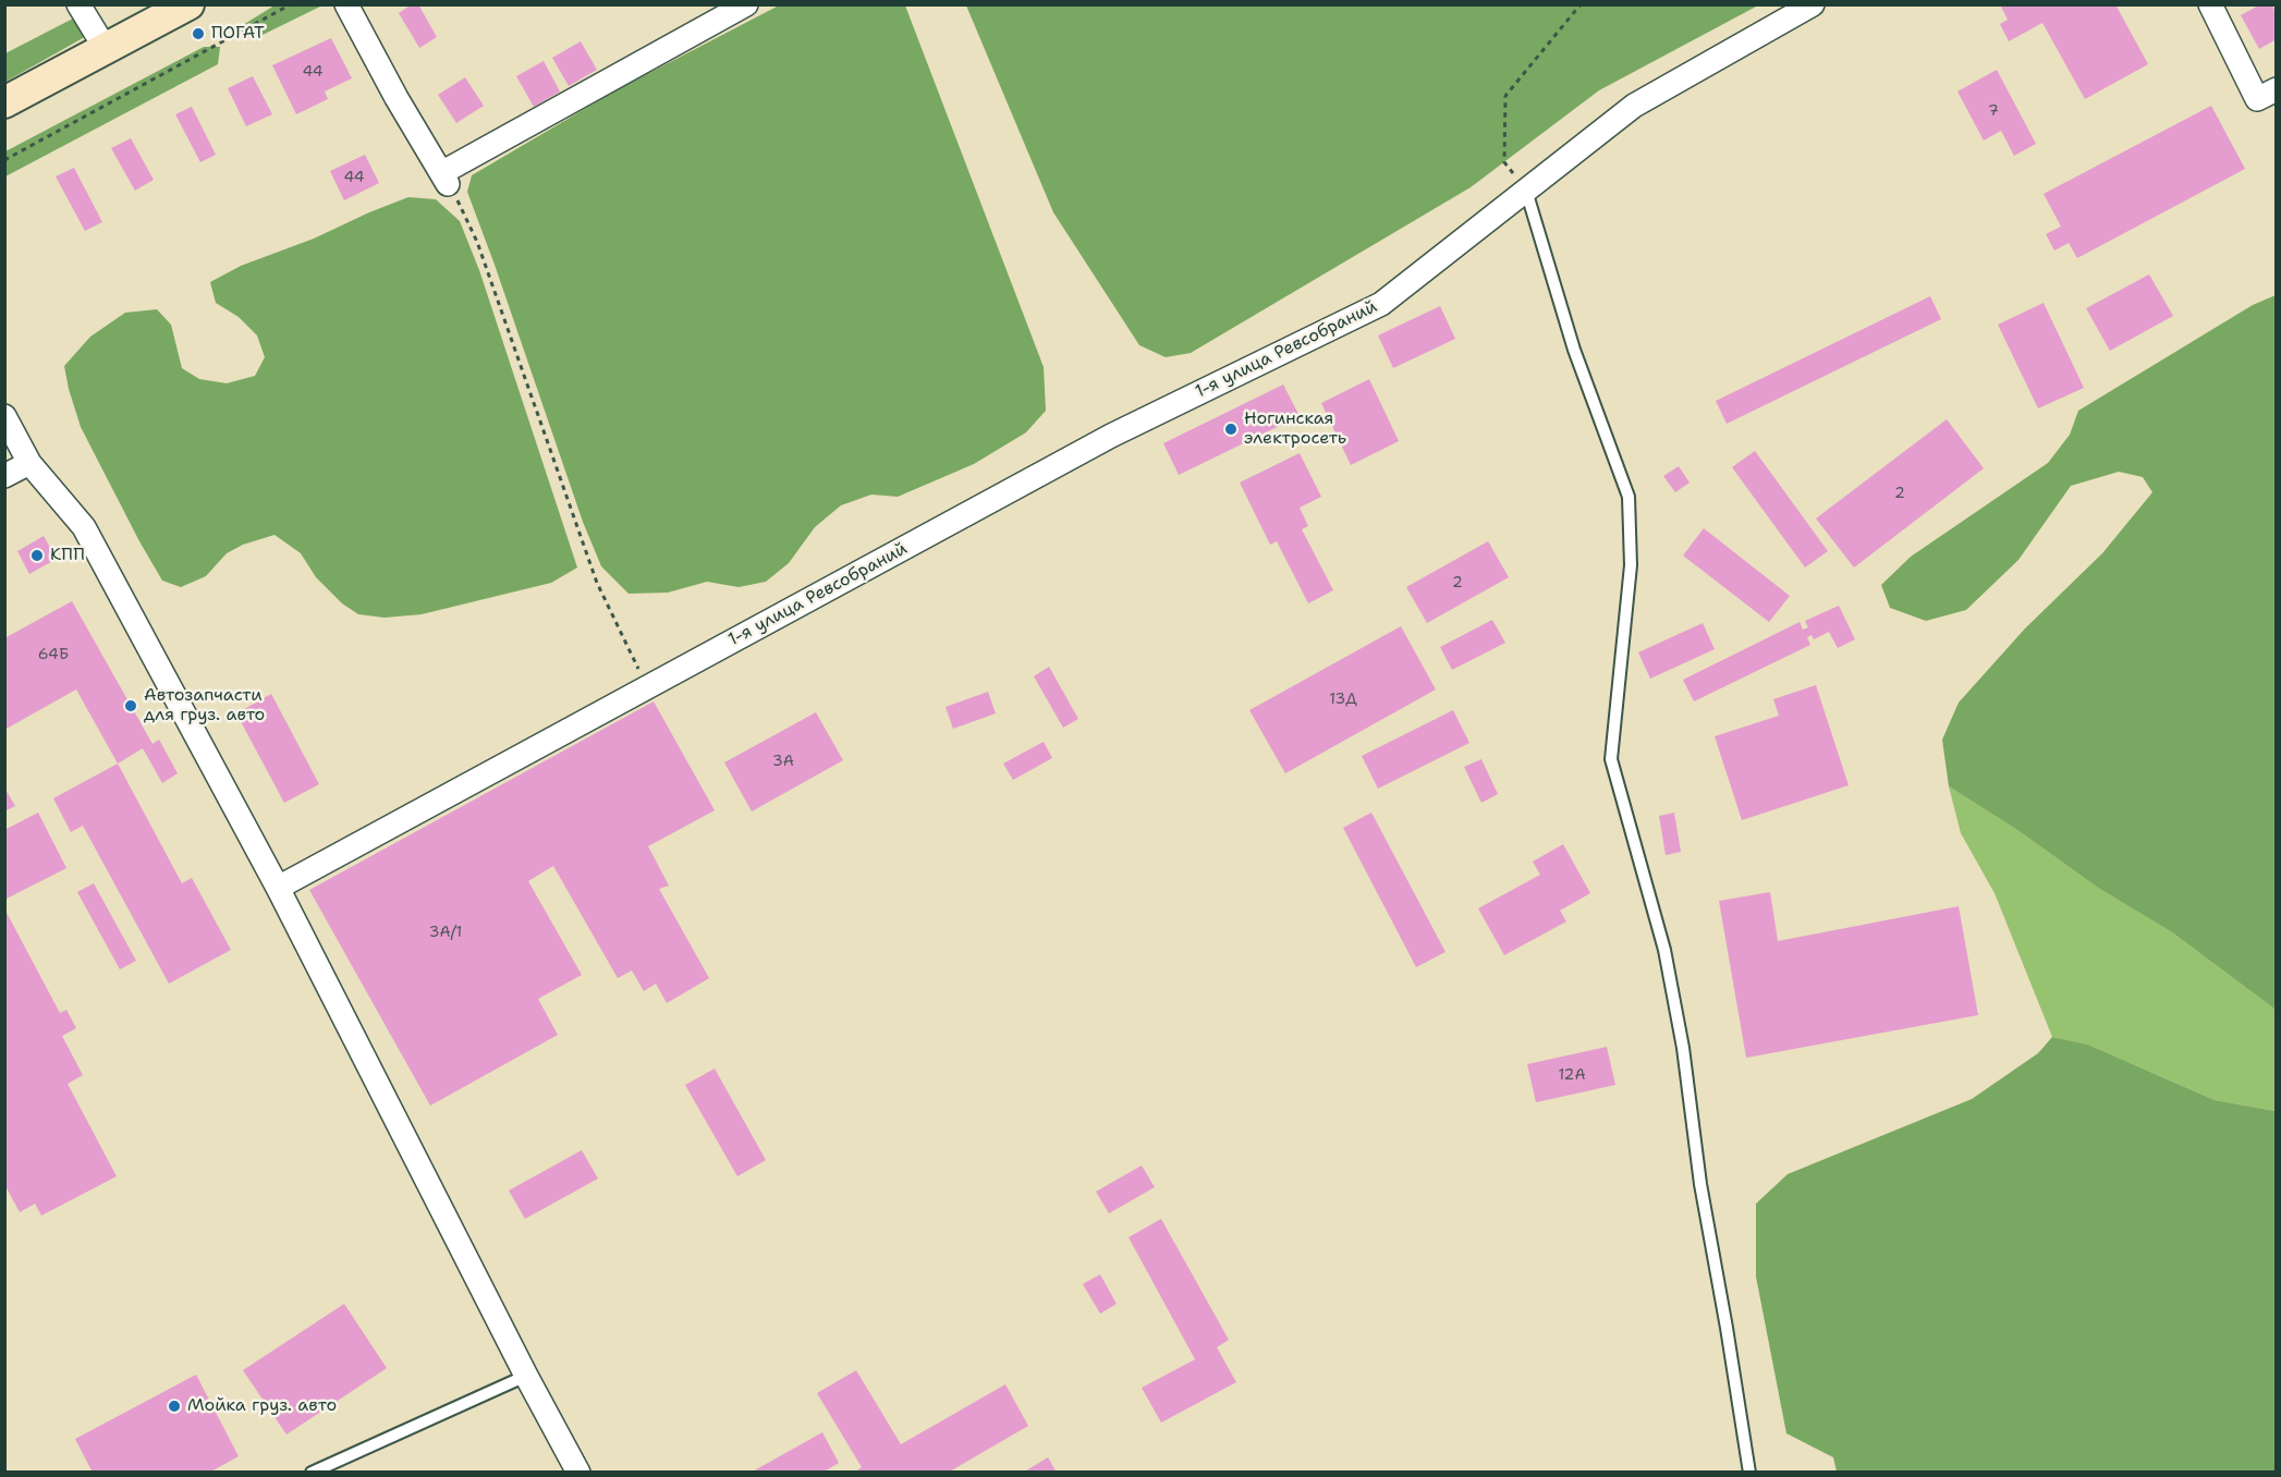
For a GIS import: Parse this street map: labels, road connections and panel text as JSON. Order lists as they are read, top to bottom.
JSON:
{
  "streets": {
    "street": ["1-я улица Ревсобраний"]
  },
  "places": [
    "ПОГАТ",
    "Ногинская электросеть",
    "КПП",
    "Автозапчасти для груз. авто",
    "Мойка груз. авто"
  ],
  "house_numbers": [
    "44",
    "7",
    "44",
    "2",
    "2",
    "64Б",
    "13Д",
    "3А",
    "3А/1",
    "12А"
  ]
}
